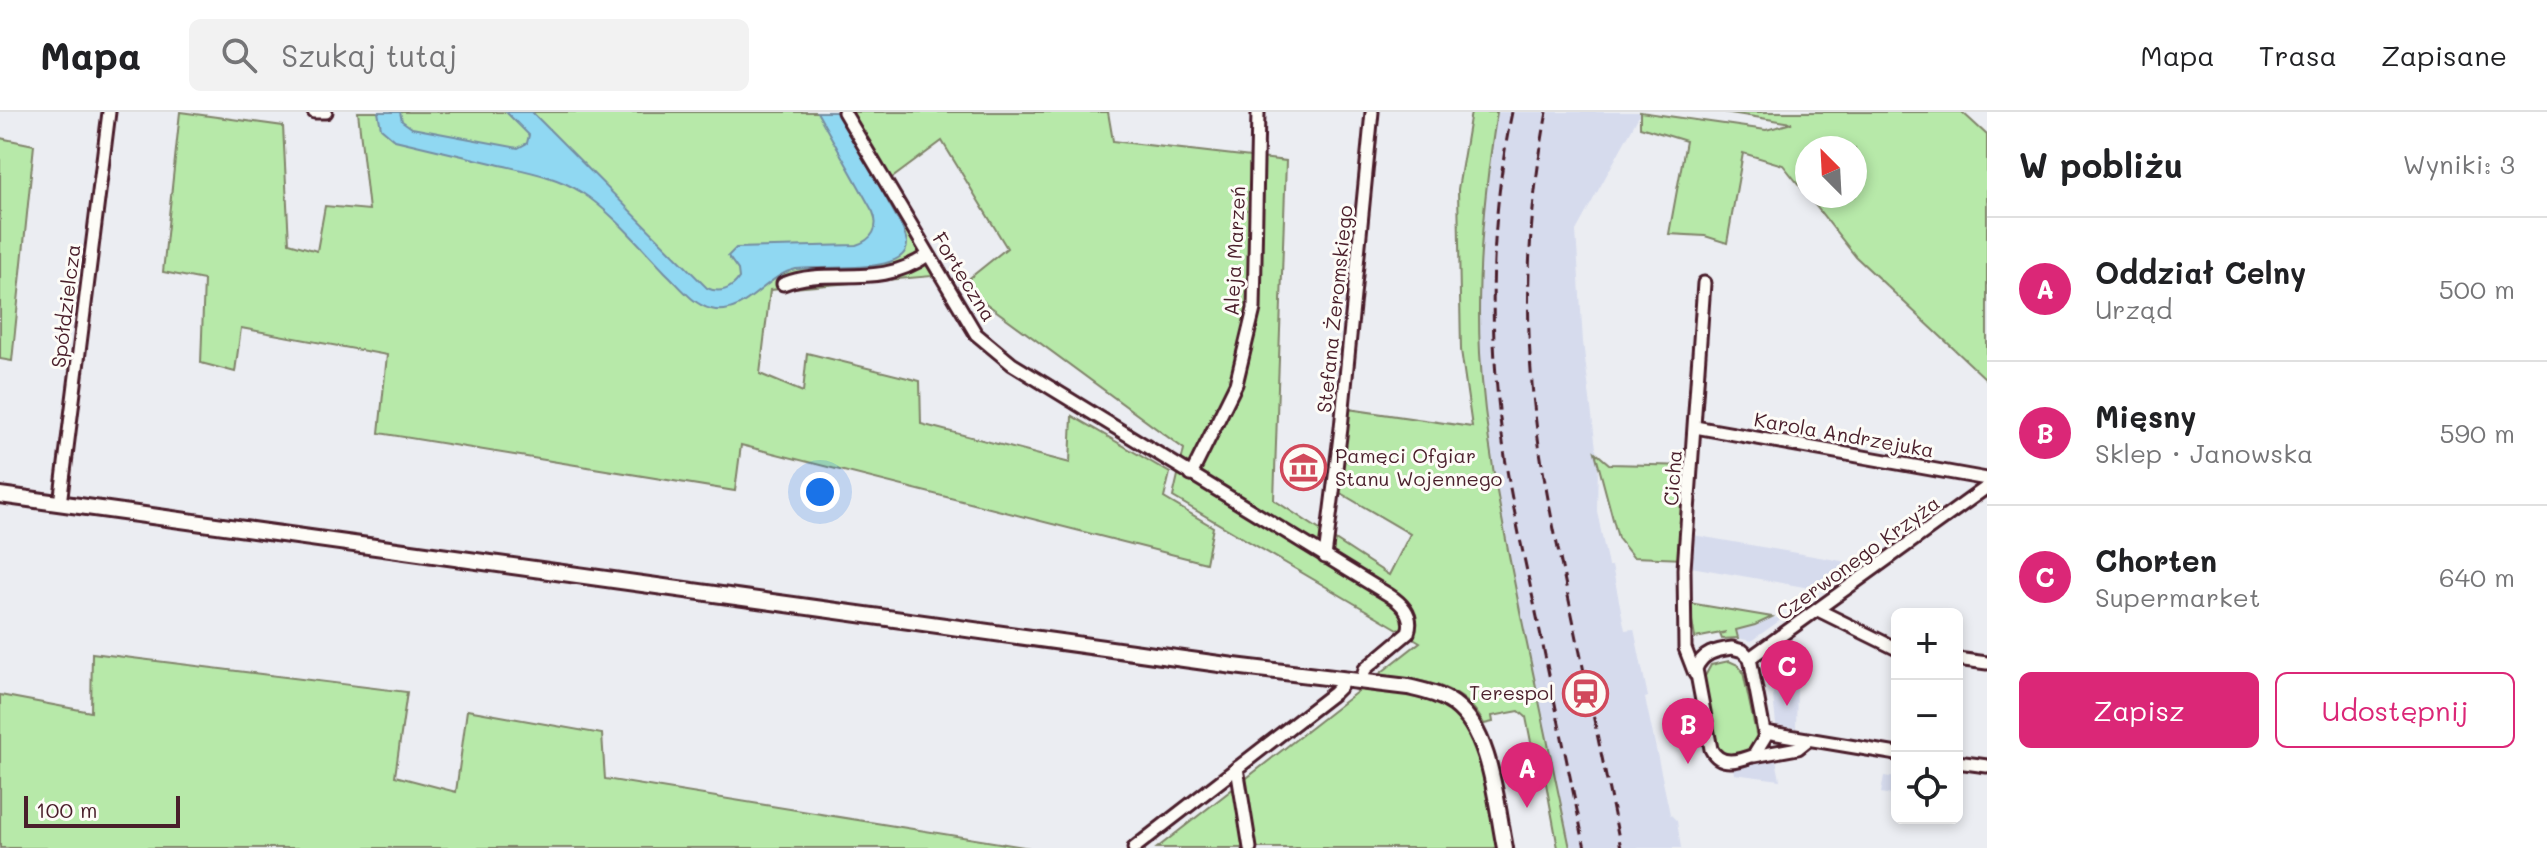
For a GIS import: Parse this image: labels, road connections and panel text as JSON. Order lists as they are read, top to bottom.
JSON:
{
  "streets": {
    "street": [
      "Aleja Marzeń",
      "Forteczna",
      "Spółdzielcza",
      "Stefana Żeromskiego",
      "Karola Andrzejuka",
      "Cicha",
      "Czerwonego Krzyża"
    ]
  },
  "crossings": [
    ["Aleja Marzeń", "Forteczna"],
    ["Forteczna", "Stefana Żeromskiego"],
    ["Karola Andrzejuka", "Cicha"]
  ],
  "places": {
    "museum": ["Pamęci Ofgiar Stanu Wojennego"],
    "station": ["Terespol"]
  },
  "scale_bar": "100 m",
  "north": "top left",
  "page": {
    "header": "Mapa",
    "search": "Szukaj tutaj",
    "nav": ["Mapa", "Trasa", "Zapisane"],
    "heading": ["W pobliżu", "Wyniki: 3"],
    "list": [
      {
        "mark": "A",
        "name": "Oddział Celny",
        "note": "Urząd",
        "value": "500 m"
      },
      {
        "mark": "B",
        "name": "Mięsny",
        "note": "Sklep · Janowska",
        "value": "590 m"
      },
      {
        "mark": "C",
        "name": "Chorten",
        "note": "Supermarket",
        "value": "640 m"
      }
    ],
    "map_buttons": ["+", "−"],
    "pins": ["C", "B", "A"],
    "buttons": ["Zapisz", "Udostępnij"],
    "scale": "100 m"
  }
}
